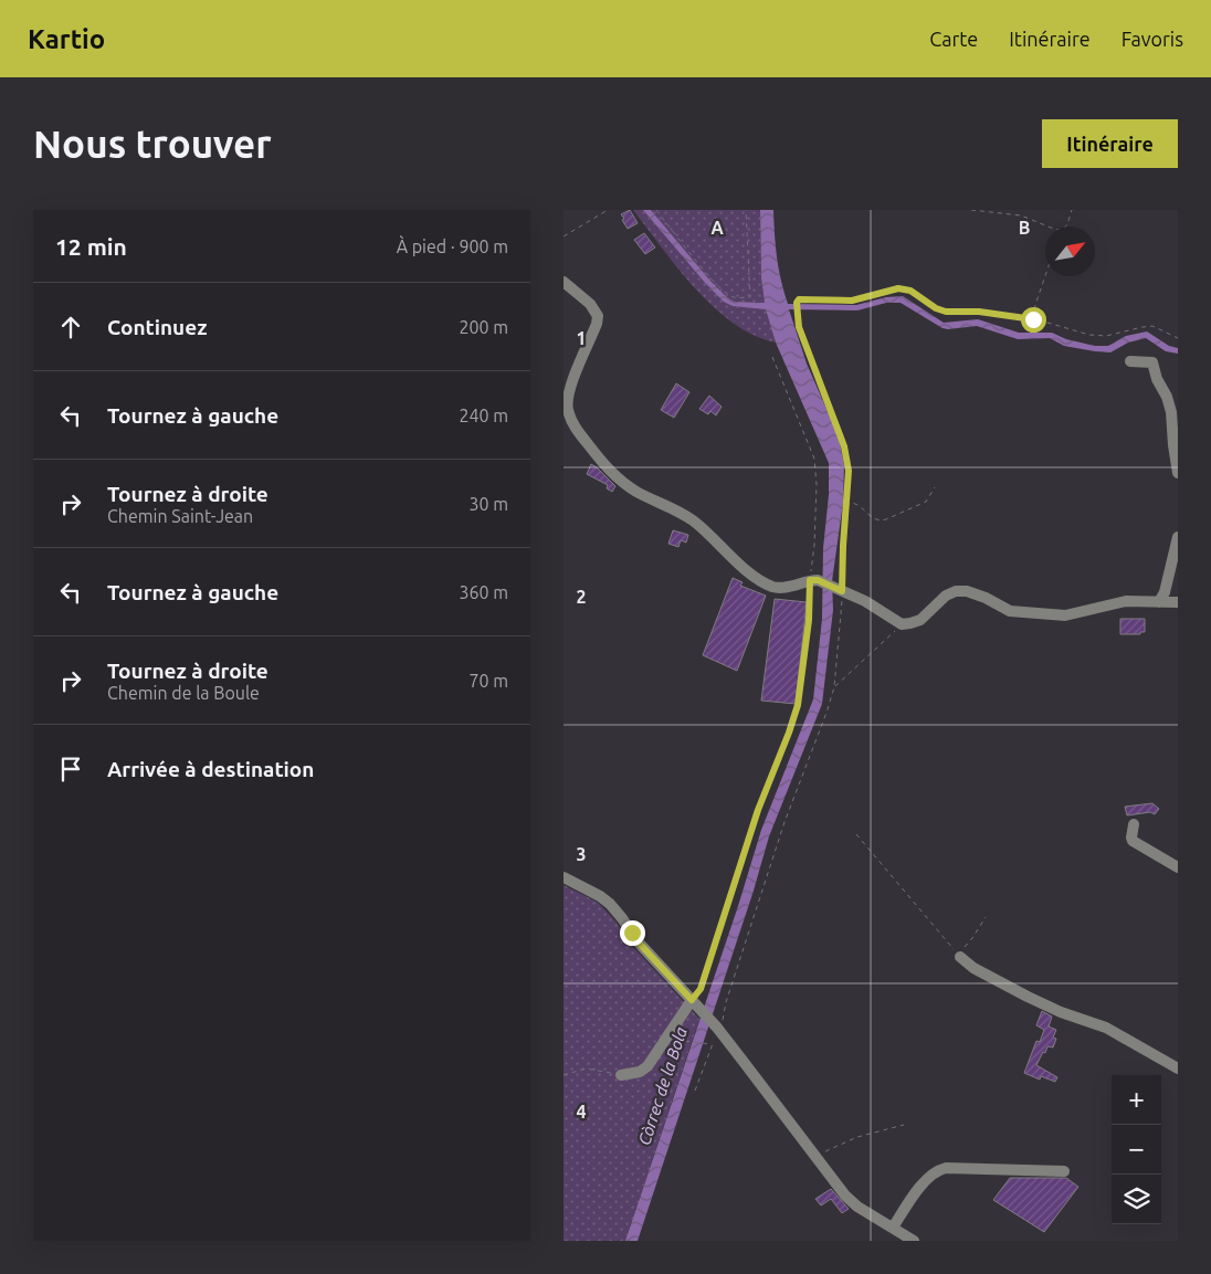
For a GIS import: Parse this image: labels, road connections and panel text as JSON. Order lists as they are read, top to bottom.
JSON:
{
  "water": ["Còrrec de la Bola"],
  "north": "top right",
  "page": {
    "header": "Kartio",
    "nav": ["Carte", "Itinéraire", "Favoris"],
    "buttons": "Itinéraire",
    "title": "Nous trouver",
    "heading": ["12 min", "À pied · 900 m"],
    "list": [
      ["Continuez", "200 m"],
      ["Tournez à gauche", "240 m"],
      ["Tournez à droite", "Chemin Saint-Jean", "30 m"],
      ["Tournez à gauche", "360 m"],
      ["Tournez à droite", "Chemin de la Boule", "70 m"],
      "Arrivée à destination"
    ],
    "map_buttons": ["+", "−"]
  },
  "grid": {
    "columns": ["A", "B"],
    "rows": [
      "1",
      "2",
      "3",
      "4"
    ]
  }
}
